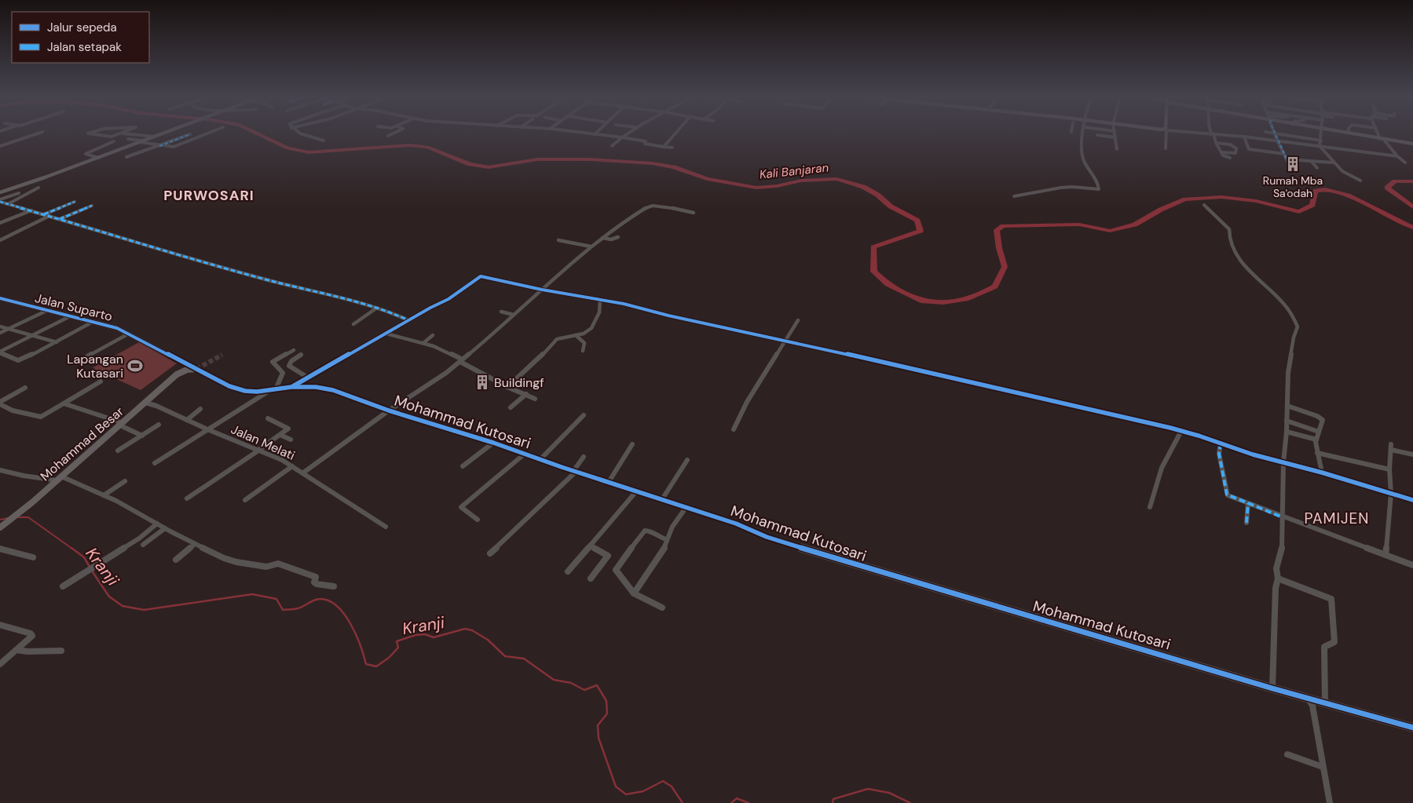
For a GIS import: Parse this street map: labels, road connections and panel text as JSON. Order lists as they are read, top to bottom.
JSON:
{
  "streets": {
    "street": [
      "Jalan Suparto",
      "Mohammad Kutosari",
      "Jalan Melati",
      "Mohammad Besar"
    ]
  },
  "crossings": [
    ["Jalan Suparto", "Mohammad Kutosari"],
    ["Jalan Melati", "Mohammad Besar"]
  ],
  "districts": ["PURWOSARI", "PAMIJEN"],
  "water": ["Kali Banjaran", "Kranji"],
  "places": {
    "building": ["Rumah Mba Sa'odah", "Buildingf"],
    "sports": ["Lapangan Kutasari"]
  },
  "legend": ["Jalur sepeda", "Jalan setapak"]
}
